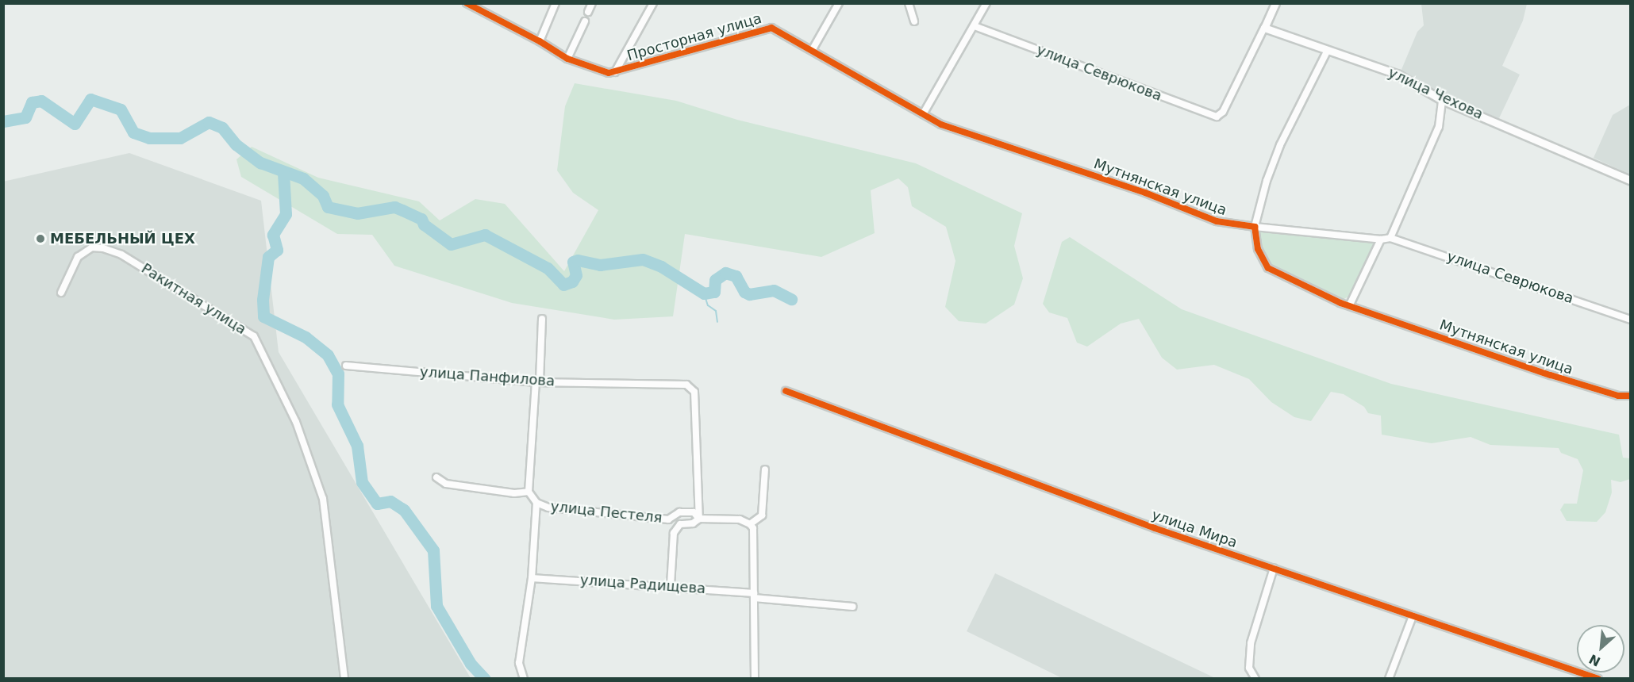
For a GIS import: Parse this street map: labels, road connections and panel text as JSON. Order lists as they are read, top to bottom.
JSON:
{
  "streets": {
    "street": [
      "Просторная улица",
      "улица Севрюкова",
      "улица Чехова",
      "Мутнянская улица",
      "Ракитная улица",
      "улица Панфилова",
      "улица Пестеля",
      "улица Мира",
      "улица Радищева"
    ]
  },
  "crossings": [
    ["Просторная улица", "Мутнянская улица"],
    ["улица Севрюкова", "улица Чехова"],
    ["улица Панфилова", "улица Пестеля"]
  ],
  "places": ["МЕБЕЛЬНЫЙ ЦЕХ"],
  "north": "bottom left"
}
